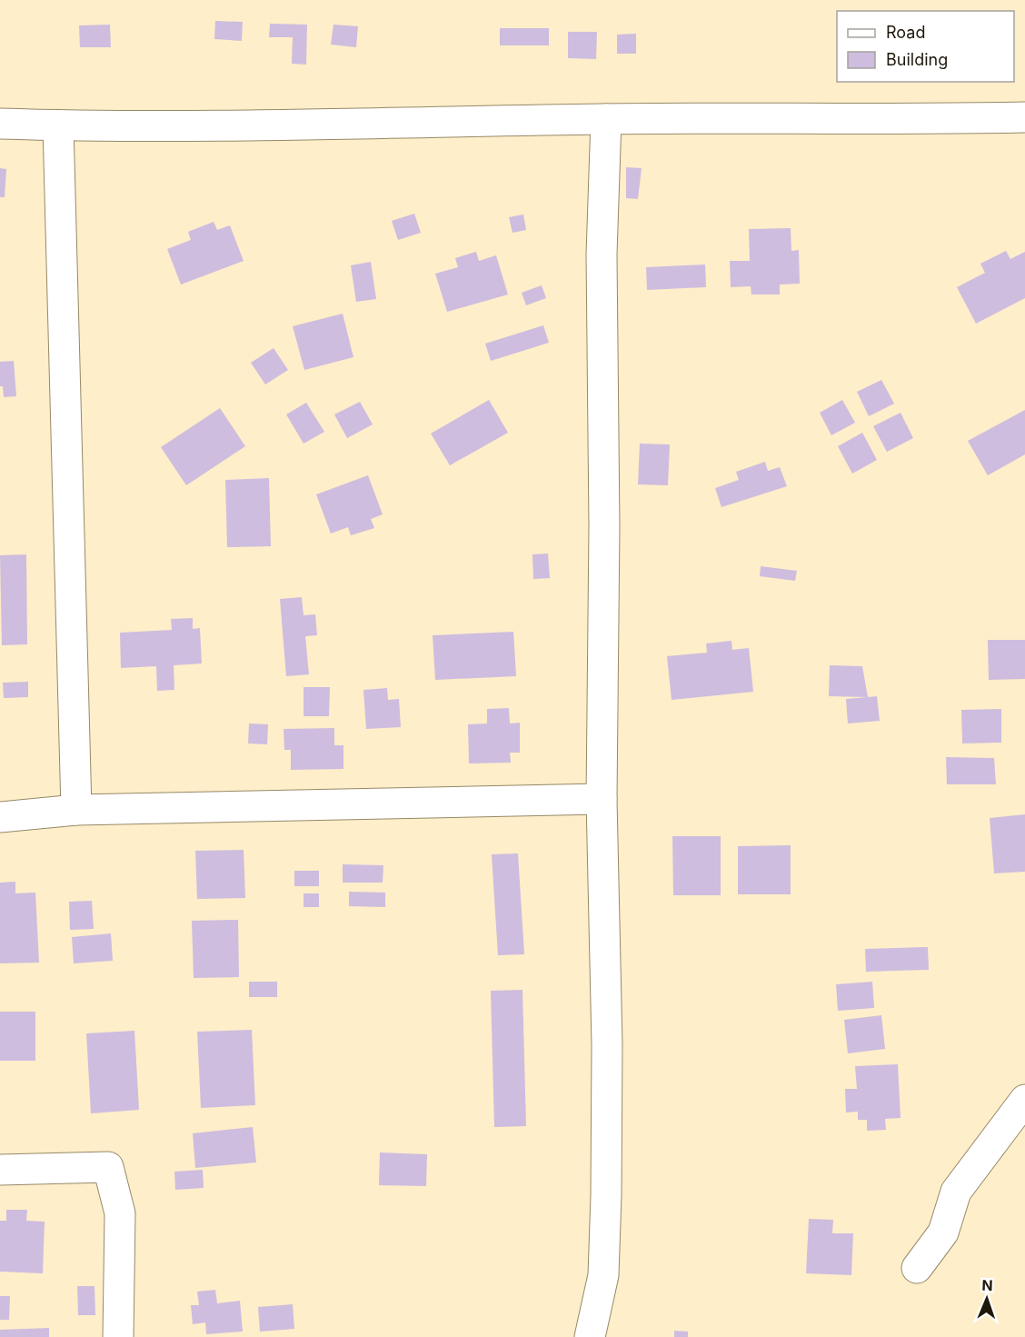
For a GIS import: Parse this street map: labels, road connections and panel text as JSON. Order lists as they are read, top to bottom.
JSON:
{
  "legend": ["Road", "Building"],
  "north": "top"
}
